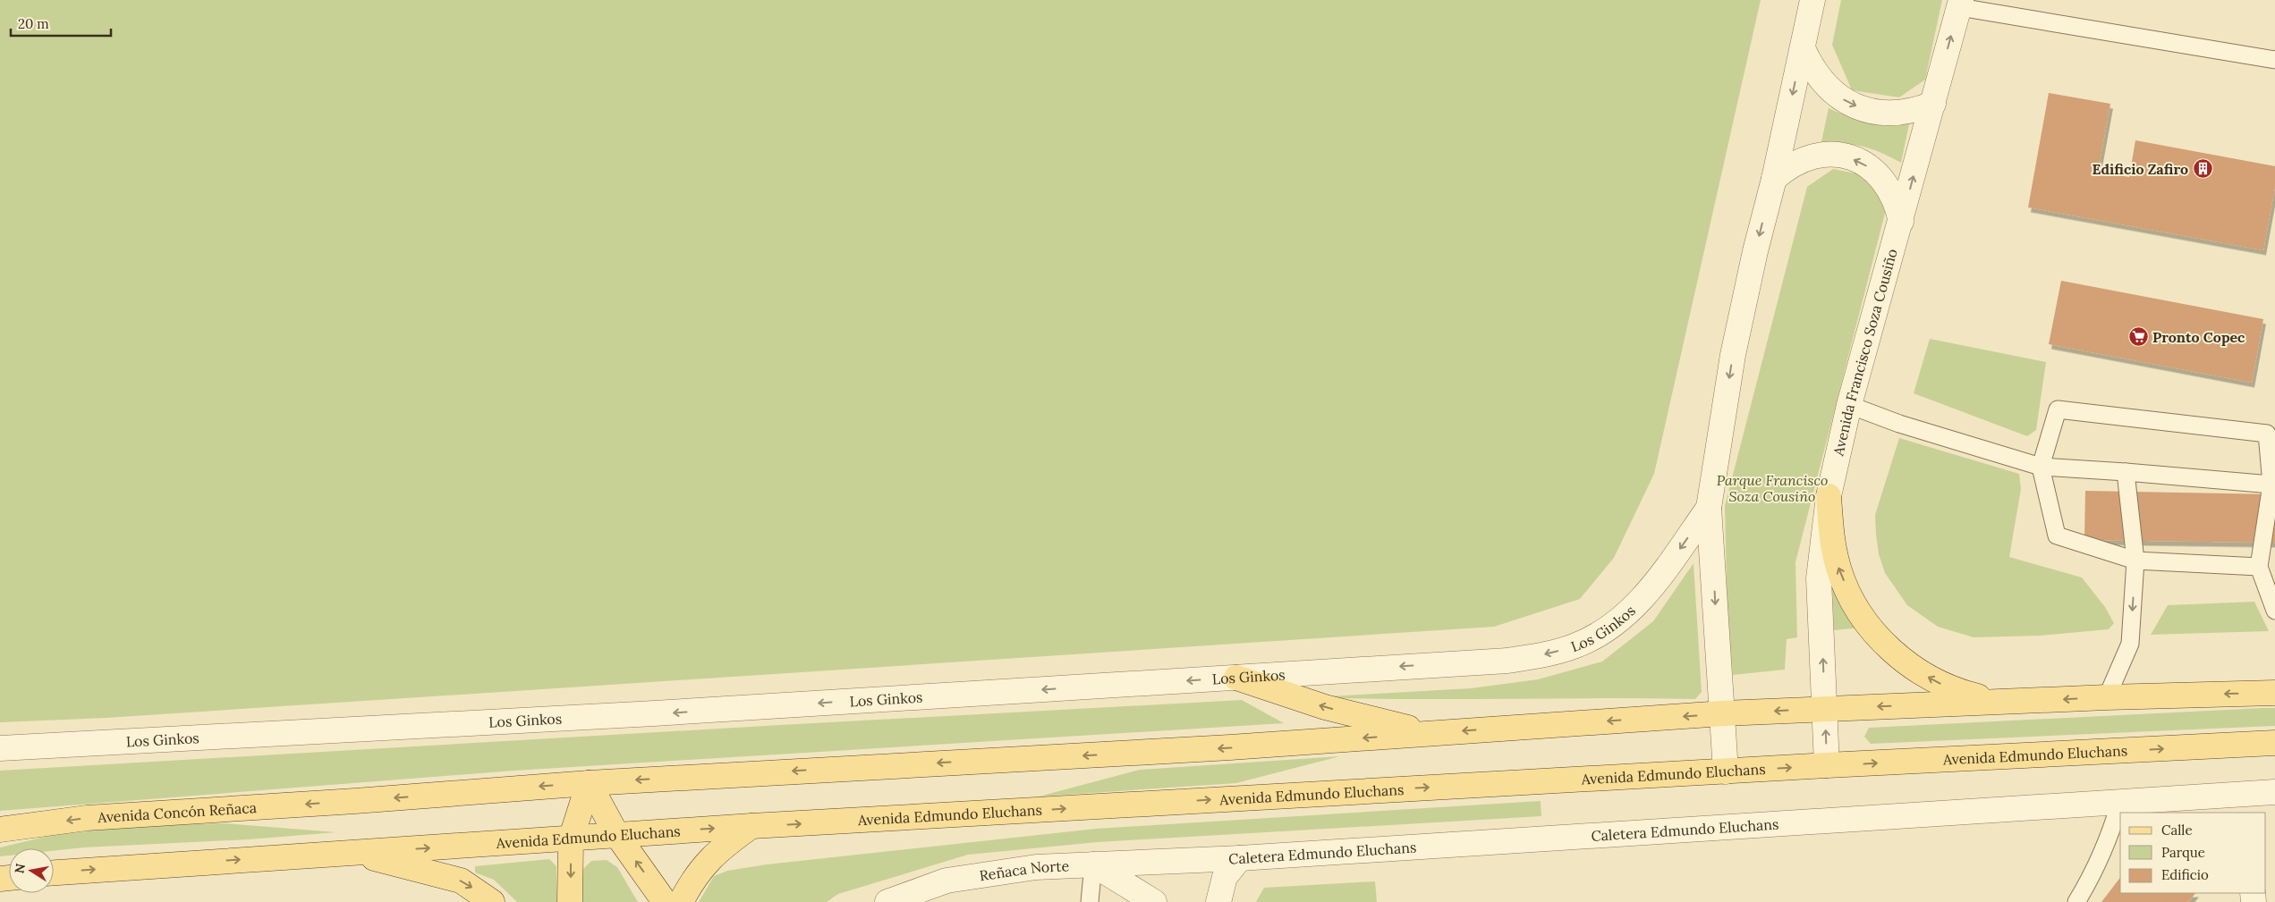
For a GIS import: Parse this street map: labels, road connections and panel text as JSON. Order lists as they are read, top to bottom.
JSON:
{
  "streets": {
    "main road": ["Avenida Edmundo Eluchans", "Avenida Concón Reñaca"],
    "street": [
      "Avenida Francisco Soza Cousiño",
      "Los Ginkos",
      "Caletera Edmundo Eluchans",
      "Reñaca Norte"
    ]
  },
  "crossings": [
    ["Avenida Francisco Soza Cousiño", "Avenida Edmundo Eluchans"],
    ["Caletera Edmundo Eluchans", "Reñaca Norte"]
  ],
  "one_way": ["Los Ginkos"],
  "parks": ["Parque Francisco Soza Cousiño"],
  "places": {
    "building": ["Edificio Zafiro"],
    "supermarket": ["Pronto Copec"]
  },
  "legend": ["Calle", "Parque", "Edificio"],
  "scale_bar": "20 m",
  "north": "left"
}
